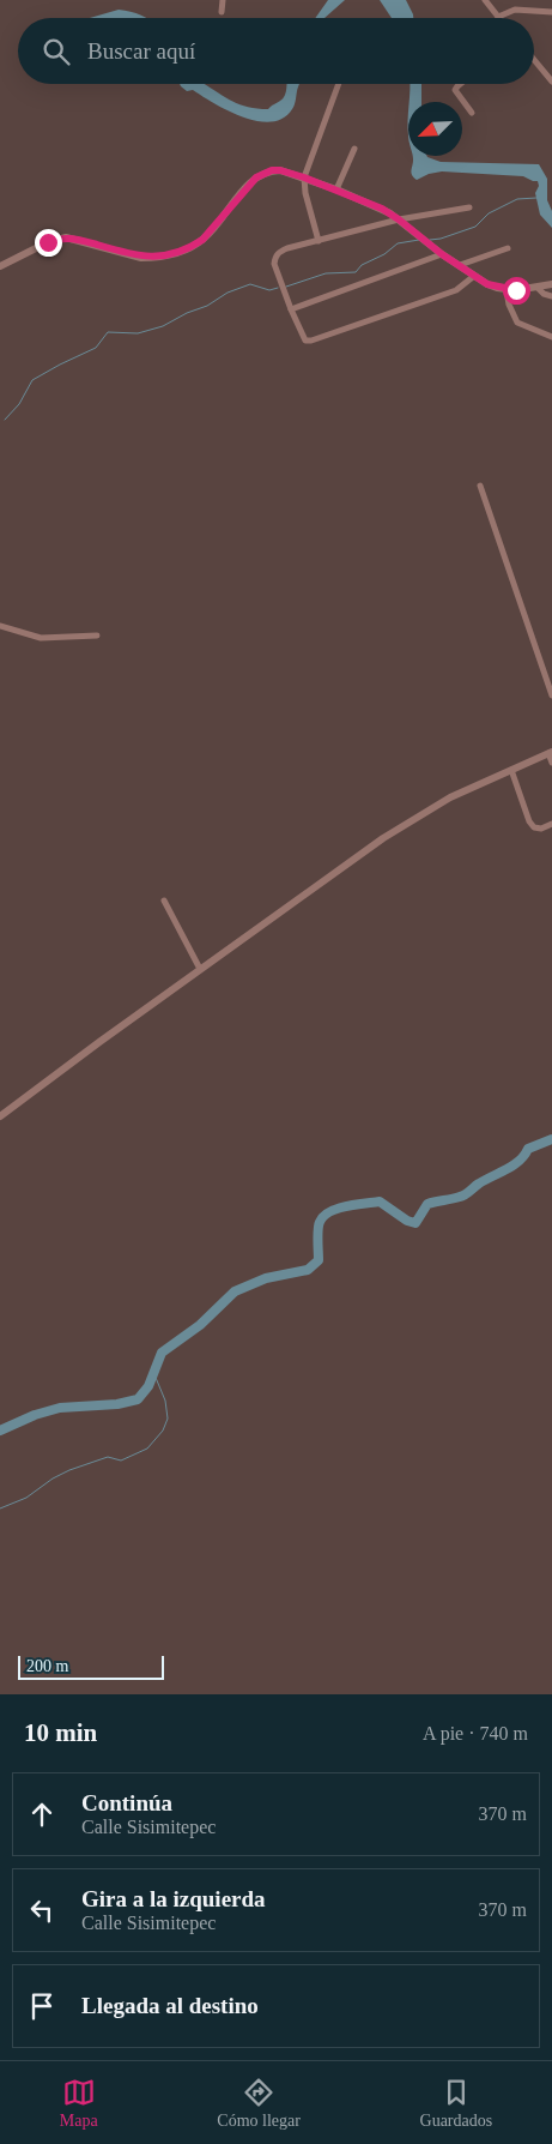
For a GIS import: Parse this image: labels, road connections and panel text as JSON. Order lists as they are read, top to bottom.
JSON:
{
  "scale_bar": "200 m",
  "north": "bottom left",
  "page": {
    "search": "Buscar aquí",
    "scale": "200 m",
    "heading": ["10 min", "A pie · 740 m"],
    "list": [
      ["Continúa", "Calle Sisimitepec", "370 m"],
      ["Gira a la izquierda", "Calle Sisimitepec", "370 m"],
      "Llegada al destino"
    ],
    "nav": ["Mapa", "Cómo llegar", "Guardados"]
  }
}
